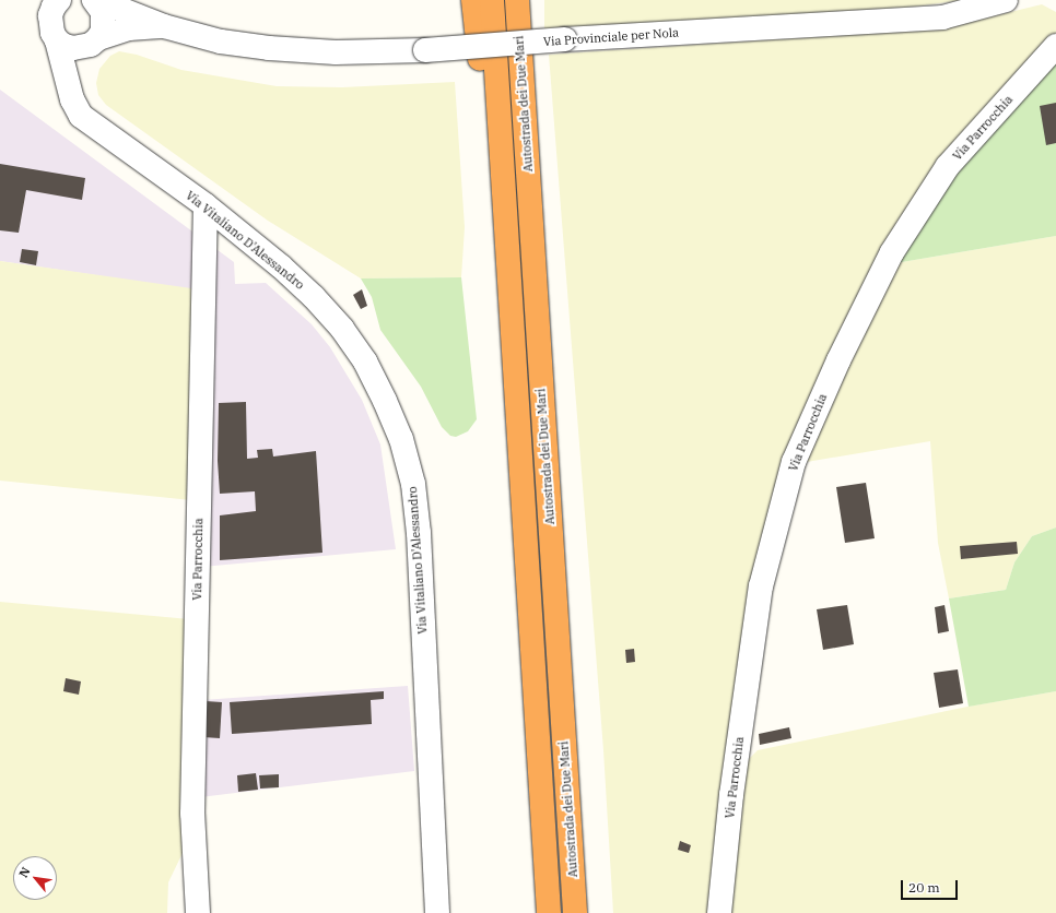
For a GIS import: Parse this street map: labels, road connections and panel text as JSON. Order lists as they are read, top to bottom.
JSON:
{
  "streets": {
    "highway": ["Autostrada dei Due Mari"],
    "street": ["Via Provinciale per Nola", "Via Parrocchia", "Via Vitaliano D'Alessandro"]
  },
  "crossings": [
    ["Via Provinciale per Nola", "Via Vitaliano D'Alessandro"],
    ["Via Parrocchia", "Via Vitaliano D'Alessandro"]
  ],
  "scale_bar": "20 m",
  "north": "top left"
}
